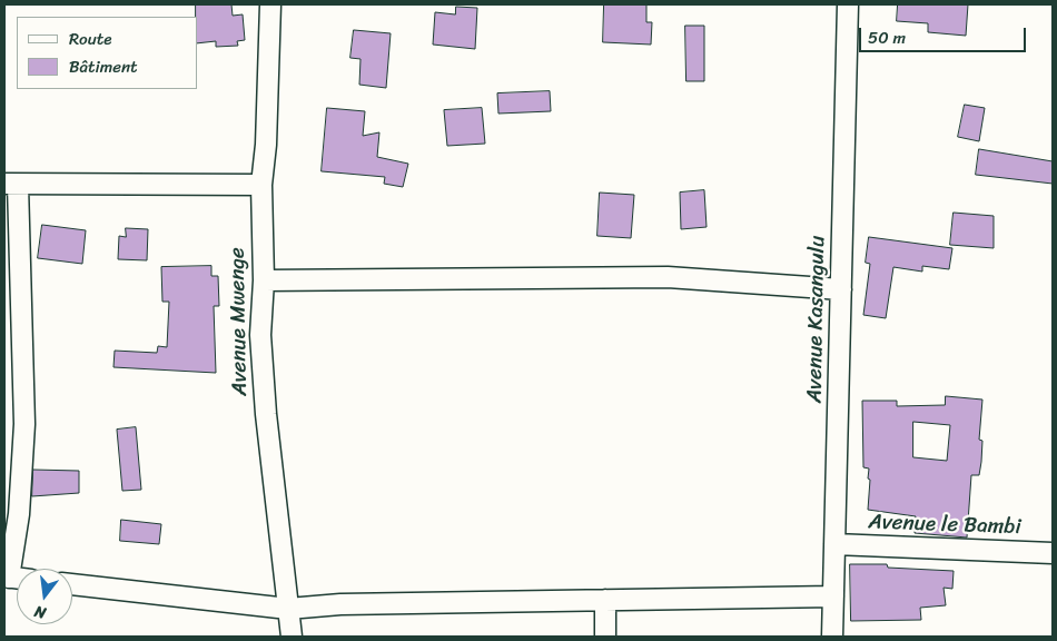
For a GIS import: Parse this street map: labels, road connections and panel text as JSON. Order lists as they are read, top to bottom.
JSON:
{
  "streets": {
    "street": ["Avenue Kasangulu", "Avenue Mwenge", "Avenue le Bambi"]
  },
  "crossings": [
    ["Avenue Kasangulu", "Avenue le Bambi"]
  ],
  "legend": ["Route", "Bâtiment"],
  "scale_bar": "50 m",
  "north": "bottom"
}
